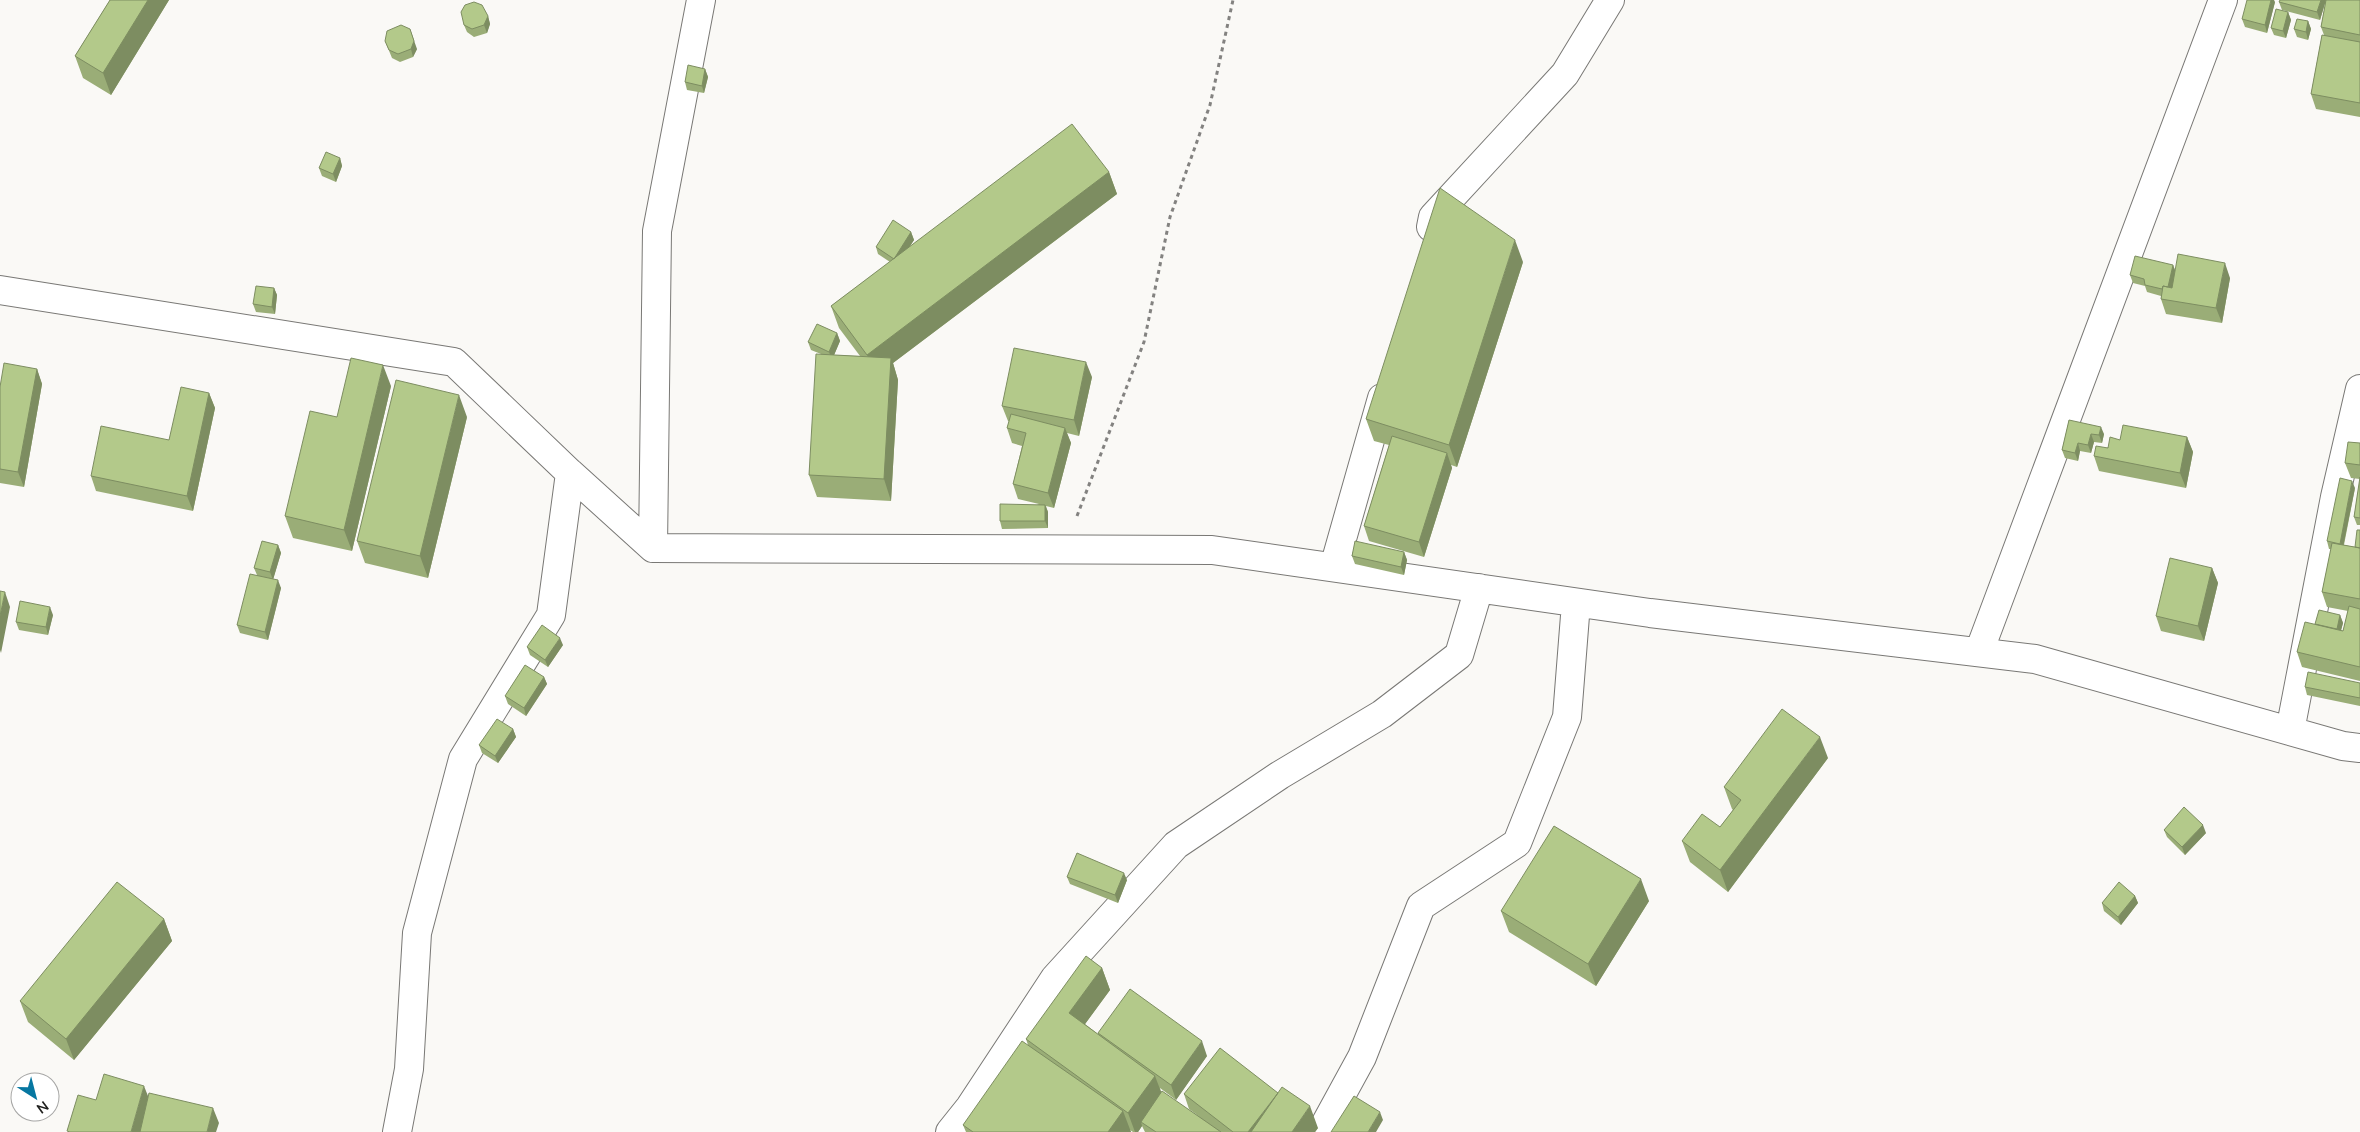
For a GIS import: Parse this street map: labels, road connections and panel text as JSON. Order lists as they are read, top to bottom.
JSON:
{
  "north": "bottom right"
}
